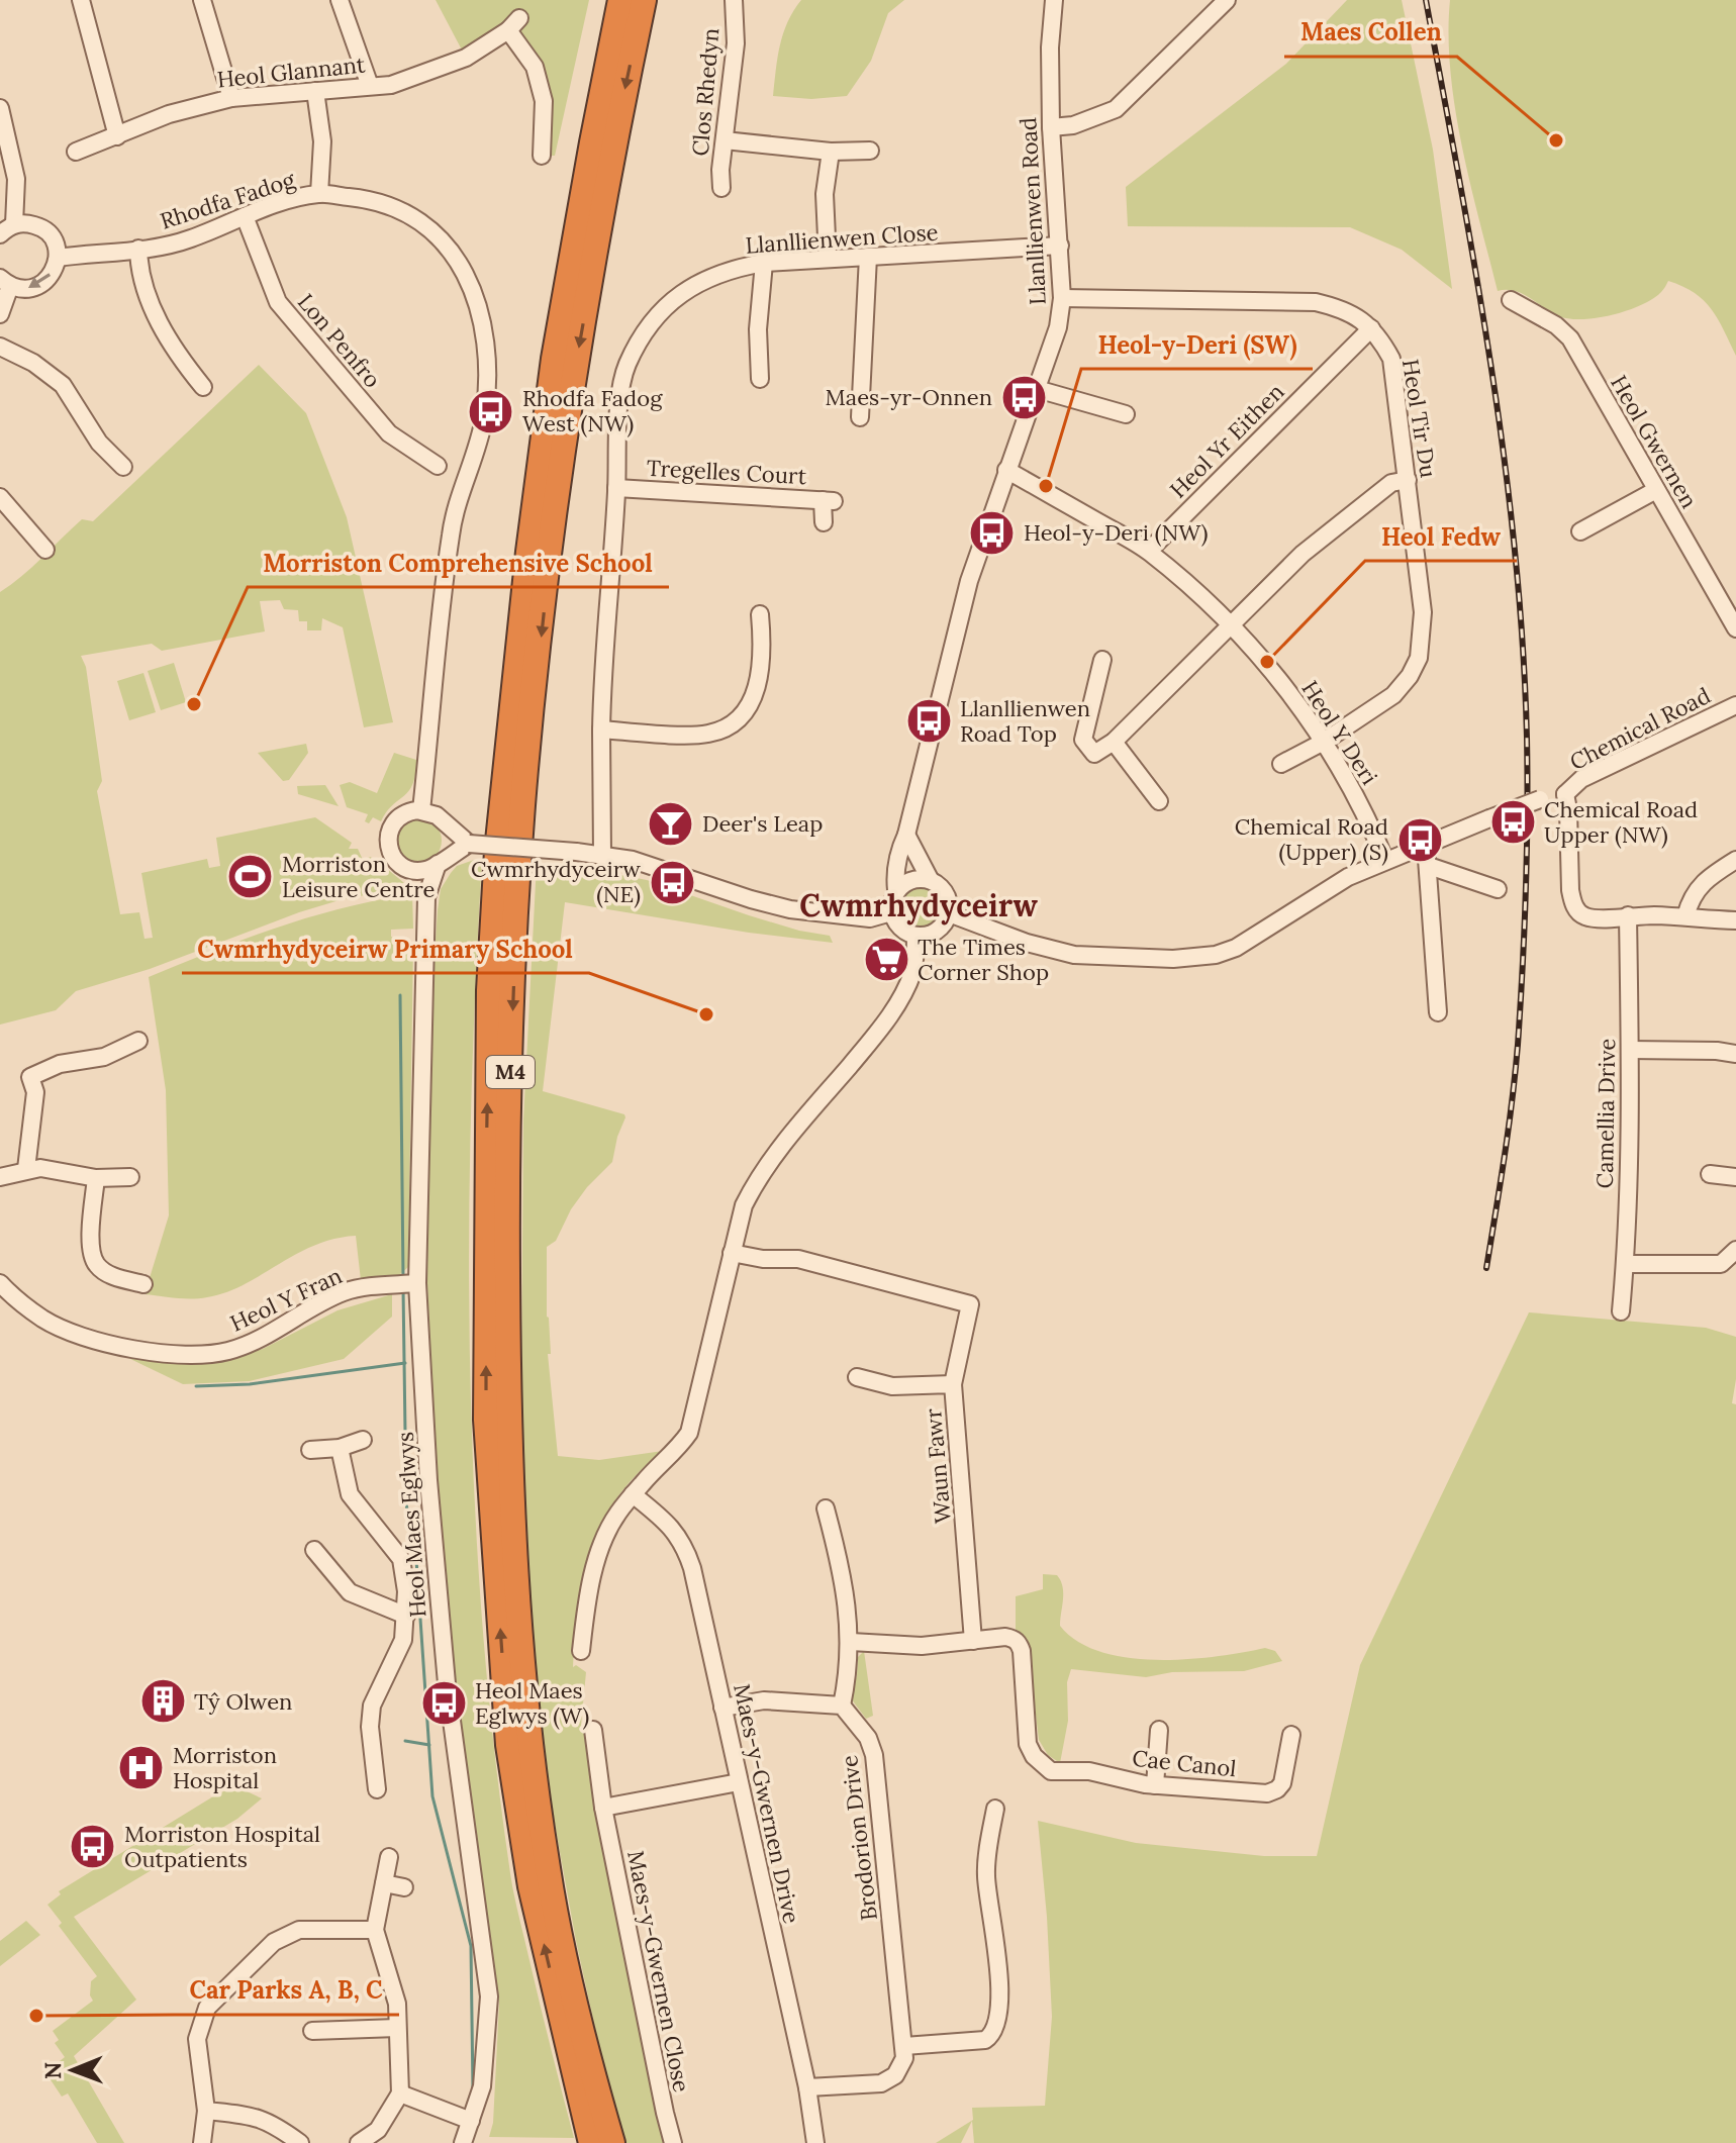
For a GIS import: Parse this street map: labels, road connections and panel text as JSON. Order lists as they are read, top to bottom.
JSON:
{
  "streets": {
    "highway": ["M4"],
    "street": [
      "Heol Glannant",
      "Clos Rhedyn",
      "Rhodfa Fadog",
      "Llanllienwen Road",
      "Llanllienwen Close",
      "Lon Penfro",
      "Heol Tir Du",
      "Heol Yr Eithen",
      "Heol Gwernen",
      "Tregelles Court",
      "Chemical Road",
      "Heol Y Deri",
      "Camellia Drive",
      "Heol Y Fran",
      "Waun Fawr",
      "Heol Maes Eglwys",
      "Cae Canol",
      "Maes-y-Gwernen Drive",
      "Brodorion Drive",
      "Maes-y-Gwernen Close"
    ]
  },
  "crossings": [
    ["Rhodfa Fadog", "Lon Penfro"],
    ["Rhodfa Fadog", "Heol Maes Eglwys"],
    ["Llanllienwen Road", "Llanllienwen Close"],
    ["Llanllienwen Road", "Heol Tir Du"],
    ["Llanllienwen Road", "Heol Y Deri"],
    ["Llanllienwen Close", "Tregelles Court"],
    ["Heol Tir Du", "Heol Yr Eithen"],
    ["Heol Tir Du", "Heol Y Deri"],
    ["Heol Yr Eithen", "Heol Y Deri"],
    ["Heol Y Fran", "Heol Maes Eglwys"],
    ["Waun Fawr", "Cae Canol"]
  ],
  "districts": ["Cwmrhydyceirw"],
  "places": {
    "other": [
      "Maes Collen",
      "Heol-y-Deri (SW)",
      "Heol Fedw",
      "Morriston Comprehensive School",
      "Cwmrhydyceirw Primary School",
      "Car Parks A, B, C"
    ],
    "bus stop": [
      "Maes-yr-Onnen",
      "Rhodfa Fadog West (NW)",
      "Heol-y-Deri (NW)",
      "Llanllienwen Road Top",
      "Chemical Road Upper (NW)",
      "Chemical Road (Upper) (S)",
      "Cwmrhydyceirw (NE)",
      "Heol Maes Eglwys (W)",
      "Morriston Hospital Outpatients"
    ],
    "bar": ["Deer's Leap"],
    "sports": ["Morriston Leisure Centre"],
    "supermarket": ["The Times Corner Shop"],
    "building": ["Tŷ Olwen"],
    "hospital": ["Morriston Hospital"]
  },
  "north": "left"
}
